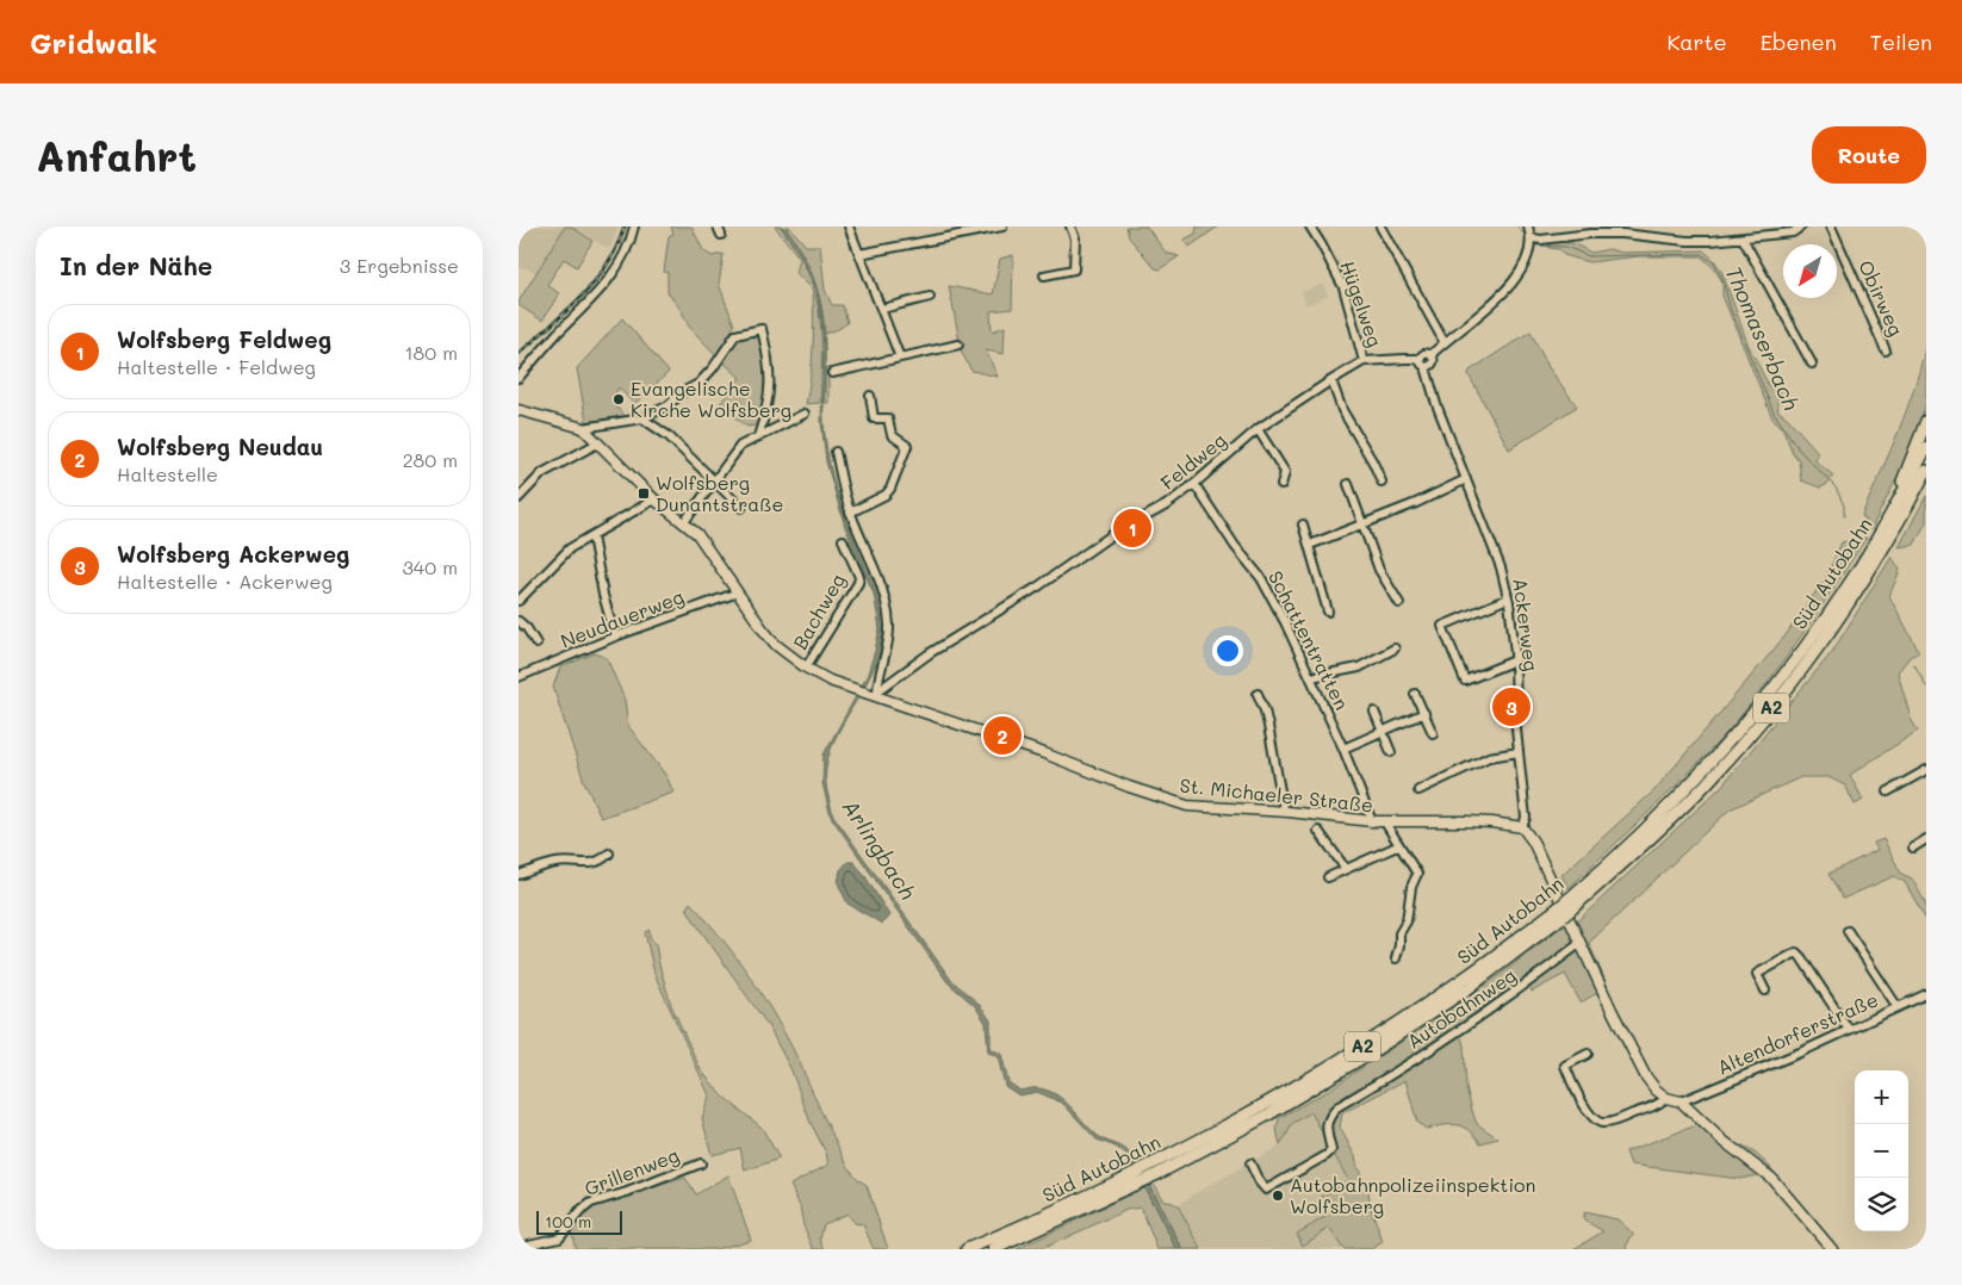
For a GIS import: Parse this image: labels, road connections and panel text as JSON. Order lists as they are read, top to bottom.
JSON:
{
  "streets": {
    "highway": ["Süd Autobahn", "A2"],
    "main road": ["St. Michaeler Straße"],
    "street": [
      "Obirweg",
      "Hügelweg",
      "Feldweg",
      "Bachweg",
      "Neudauerweg",
      "Ackerweg",
      "Schattentratten",
      "Autobahnweg",
      "Altendorferstraße",
      "Grillenweg"
    ]
  },
  "crossings": [
    ["Hügelweg", "Feldweg"],
    ["Feldweg", "Ackerweg"],
    ["Feldweg", "Schattentratten"],
    ["Feldweg", "St. Michaeler Straße"],
    ["Bachweg", "St. Michaeler Straße"],
    ["Neudauerweg", "St. Michaeler Straße"],
    ["Ackerweg", "St. Michaeler Straße"],
    ["Schattentratten", "St. Michaeler Straße"]
  ],
  "water": ["Thomaserbach", "Arlingbach"],
  "places": {
    "other": ["Evangelische Kirche Wolfsberg", "Autobahnpolizeiinspektion Wolfsberg"],
    "transit": ["Wolfsberg Dunantstraße"]
  },
  "scale_bar": "100 m",
  "north": "bottom left",
  "page": {
    "header": "Gridwalk",
    "nav": ["Karte", "Ebenen", "Teilen"],
    "buttons": "Route",
    "title": "Anfahrt",
    "heading": ["In der Nähe", "3 Ergebnisse"],
    "list": [
      {
        "mark": "1",
        "name": "Wolfsberg Feldweg",
        "note": "Haltestelle · Feldweg",
        "value": "180 m"
      },
      {
        "mark": "2",
        "name": "Wolfsberg Neudau",
        "note": "Haltestelle",
        "value": "280 m"
      },
      {
        "mark": "3",
        "name": "Wolfsberg Ackerweg",
        "note": "Haltestelle · Ackerweg",
        "value": "340 m"
      }
    ],
    "pins": ["1", "3", "2"],
    "map_buttons": ["+", "−"],
    "scale": "100 m"
  }
}
